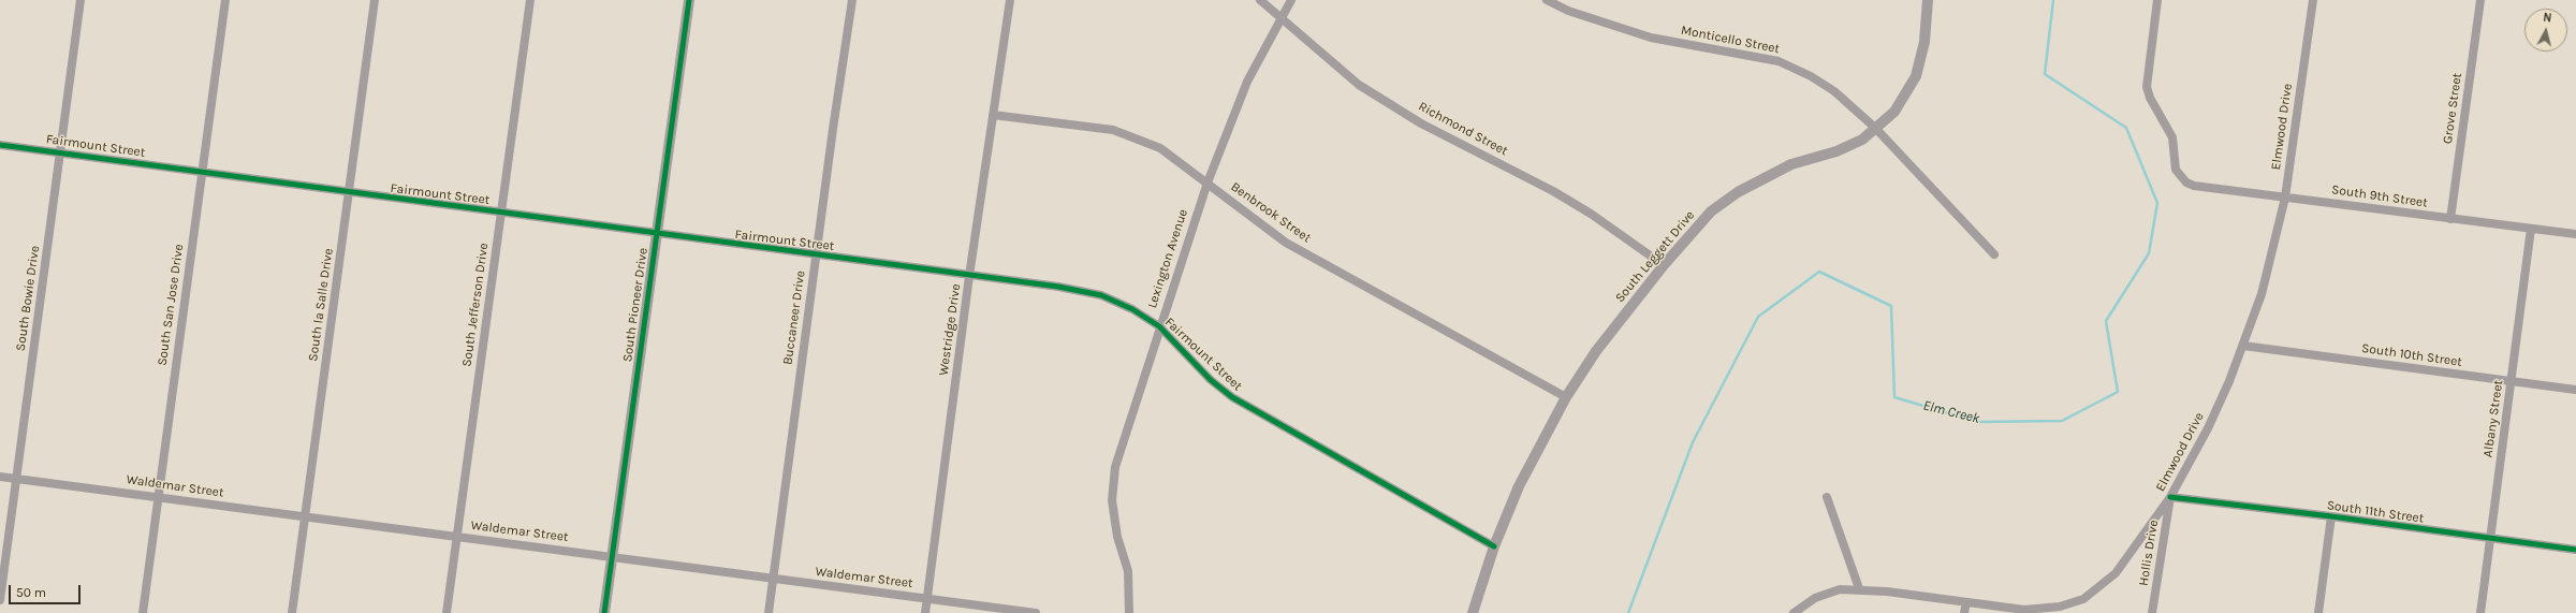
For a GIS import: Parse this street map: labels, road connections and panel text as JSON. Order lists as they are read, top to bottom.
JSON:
{
  "streets": {
    "street": [
      "Monticello Street",
      "Grove Street",
      "Elmwood Drive",
      "Richmond Street",
      "Fairmount Street",
      "South 9th Street",
      "Benbrook Street",
      "South Leggett Drive",
      "Lexington Avenue",
      "South Bowie Drive",
      "South San Jose Drive",
      "South la Salle Drive",
      "South Jefferson Drive",
      "South Pioneer Drive",
      "Buccaneer Drive",
      "Westridge Drive",
      "South 10th Street",
      "Albany Street",
      "Waldemar Street",
      "South 11th Street",
      "Hollis Drive"
    ]
  },
  "crossings": [
    ["Monticello Street", "South Leggett Drive"],
    ["Grove Street", "South 9th Street"],
    ["Elmwood Drive", "South 9th Street"],
    ["Elmwood Drive", "South 10th Street"],
    ["Elmwood Drive", "South 11th Street"],
    ["Elmwood Drive", "Hollis Drive"],
    ["Richmond Street", "South Leggett Drive"],
    ["Richmond Street", "Lexington Avenue"],
    ["Fairmount Street", "South Leggett Drive"],
    ["Fairmount Street", "Lexington Avenue"],
    ["Fairmount Street", "South Bowie Drive"],
    ["Fairmount Street", "South San Jose Drive"],
    ["Fairmount Street", "South la Salle Drive"],
    ["Fairmount Street", "South Jefferson Drive"],
    ["Fairmount Street", "South Pioneer Drive"],
    ["Fairmount Street", "Buccaneer Drive"],
    ["Fairmount Street", "Westridge Drive"],
    ["South 9th Street", "Albany Street"],
    ["Benbrook Street", "South Leggett Drive"],
    ["Benbrook Street", "Lexington Avenue"],
    ["Benbrook Street", "Westridge Drive"],
    ["South Bowie Drive", "Waldemar Street"],
    ["South San Jose Drive", "Waldemar Street"],
    ["South la Salle Drive", "Waldemar Street"],
    ["South Jefferson Drive", "Waldemar Street"],
    ["South Pioneer Drive", "Waldemar Street"],
    ["Buccaneer Drive", "Waldemar Street"],
    ["Westridge Drive", "Waldemar Street"],
    ["South 10th Street", "Albany Street"],
    ["Albany Street", "South 11th Street"],
    ["South 11th Street", "Hollis Drive"]
  ],
  "water": ["Elm Creek"],
  "scale_bar": "50 m",
  "north": "top"
}
